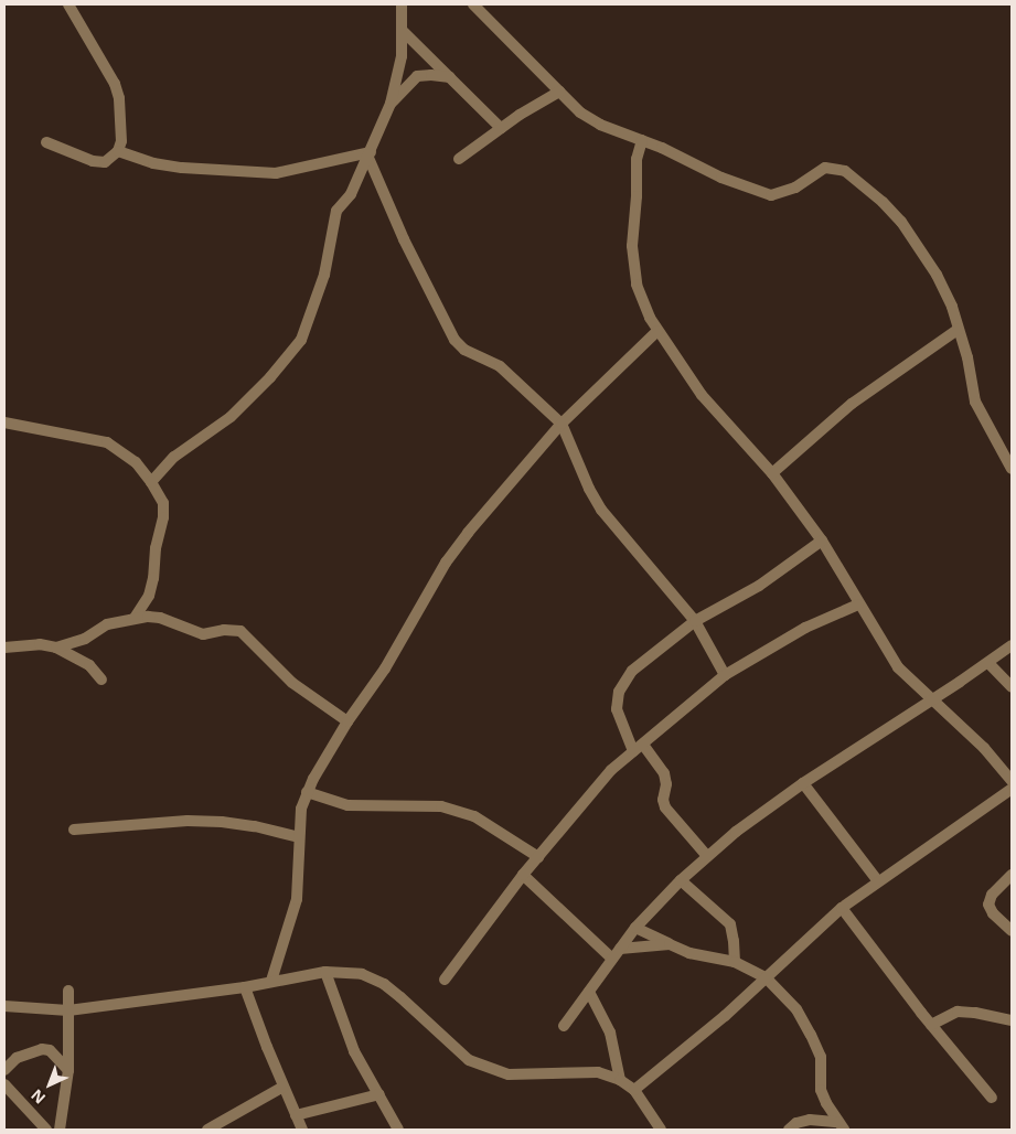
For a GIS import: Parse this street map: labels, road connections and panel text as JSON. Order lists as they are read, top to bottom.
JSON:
{
  "north": "bottom left"
}
